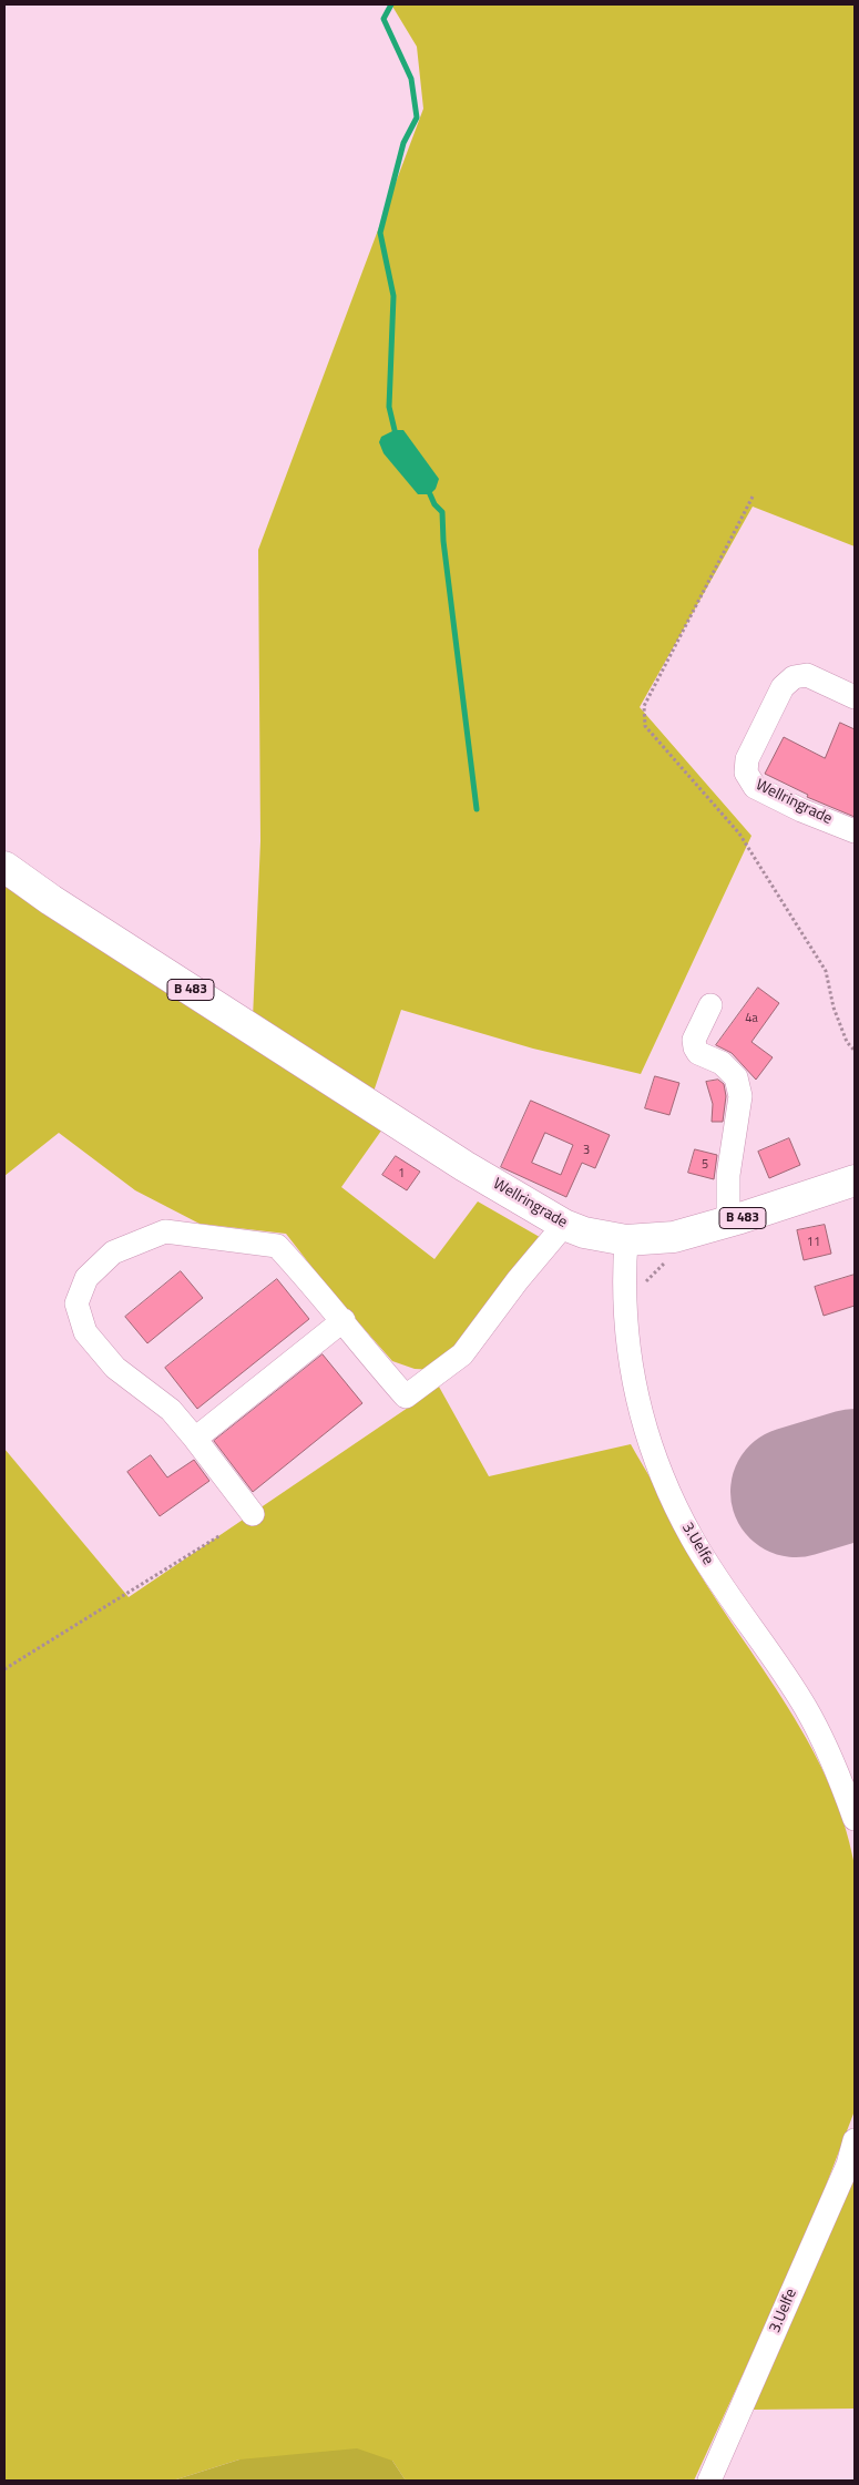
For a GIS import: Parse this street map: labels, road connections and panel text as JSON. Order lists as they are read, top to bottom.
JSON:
{
  "streets": {
    "main road": ["Wellringrade", "B 483"],
    "street": ["3.Uelfe"]
  },
  "crossings": [
    ["Wellringrade", "3.Uelfe"]
  ],
  "house_numbers": [
    "4a",
    "3",
    "5",
    "1",
    "11"
  ]
}
